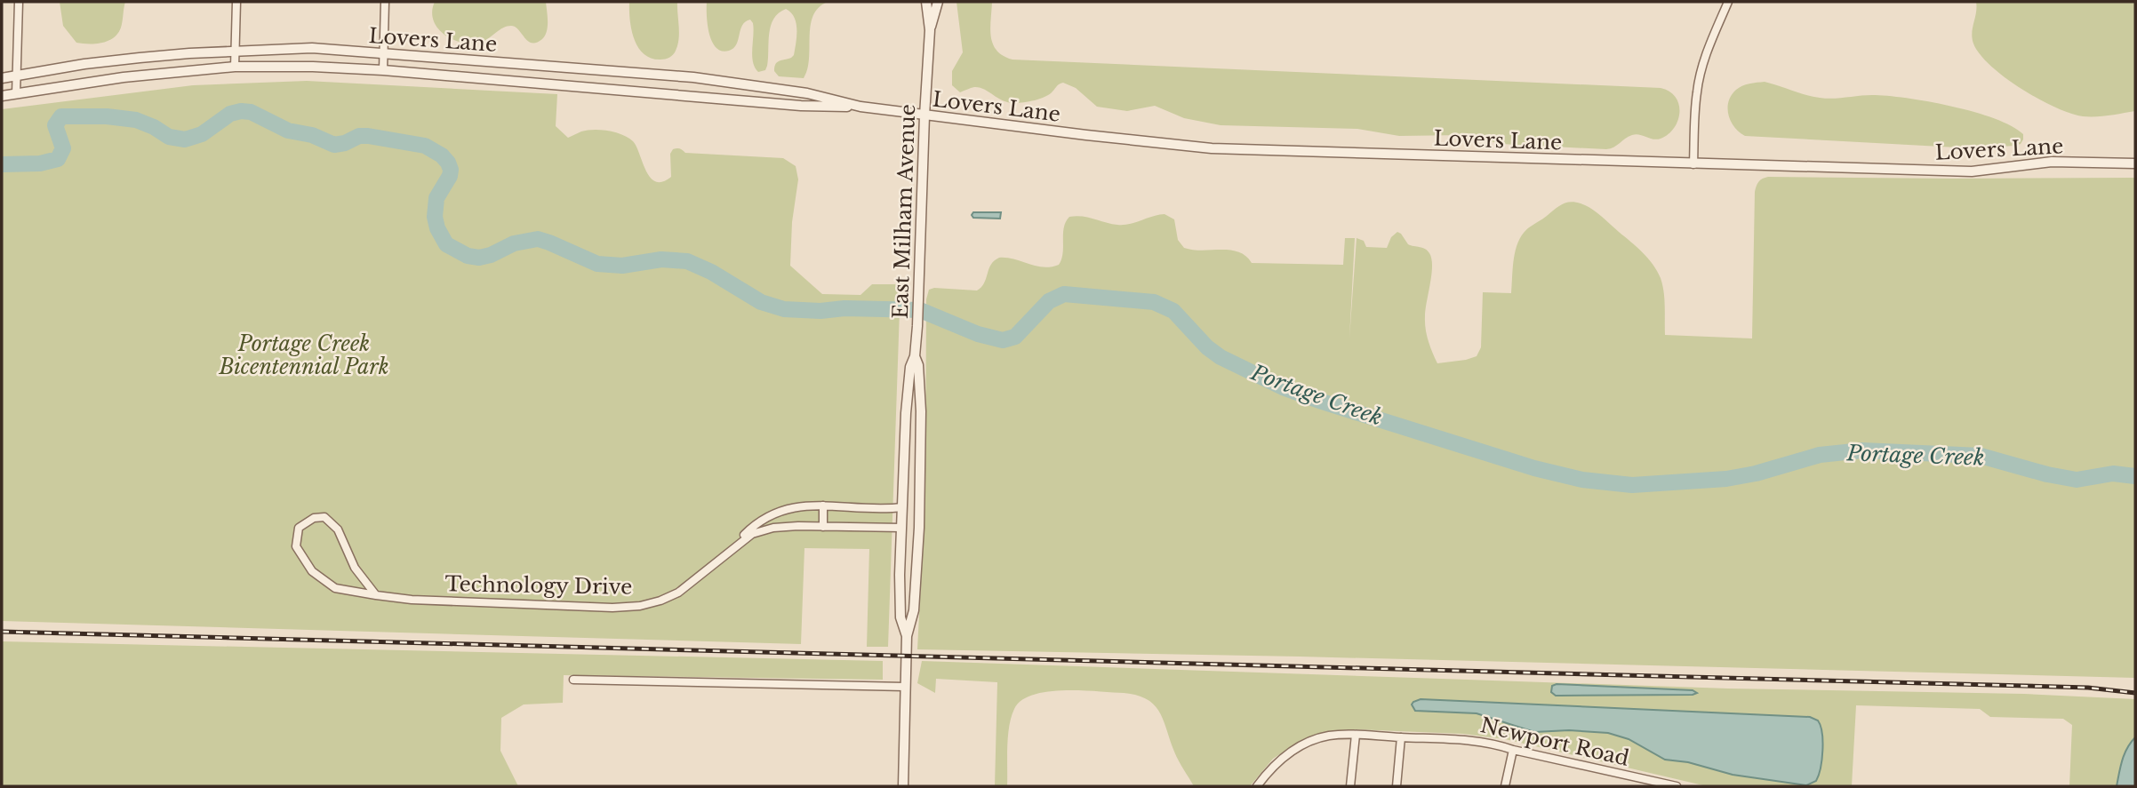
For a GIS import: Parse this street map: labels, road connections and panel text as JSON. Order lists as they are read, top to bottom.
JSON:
{
  "streets": {
    "street": [
      "Lovers Lane",
      "East Milham Avenue",
      "Technology Drive",
      "Newport Road"
    ]
  },
  "crossings": [
    ["Lovers Lane", "East Milham Avenue"],
    ["East Milham Avenue", "Technology Drive"]
  ],
  "water": ["Portage Creek"],
  "parks": ["Portage Creek Bicentennial Park"]
}
